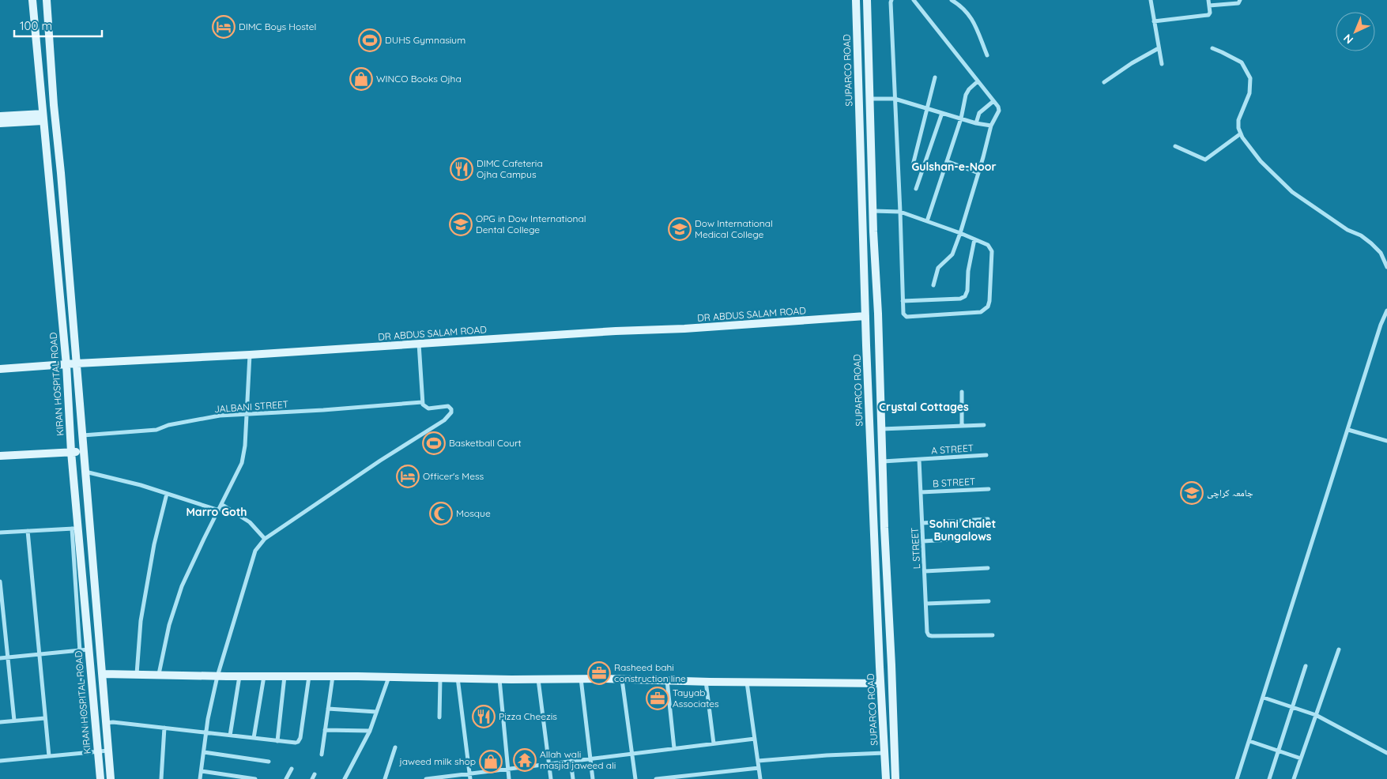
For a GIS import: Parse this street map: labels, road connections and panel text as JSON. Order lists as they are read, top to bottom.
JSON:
{
  "streets": {
    "main road": ["SUPARCO ROAD", "DR ABDUS SALAM ROAD", "KIRAN HOSPITAL ROAD"],
    "street": [
      "JALBANI STREET",
      "A STREET",
      "B STREET",
      "L STREET"
    ]
  },
  "crossings": [
    ["SUPARCO ROAD", "DR ABDUS SALAM ROAD"],
    ["SUPARCO ROAD", "A STREET"],
    ["DR ABDUS SALAM ROAD", "KIRAN HOSPITAL ROAD"],
    ["A STREET", "L STREET"],
    ["B STREET", "L STREET"]
  ],
  "districts": [
    "Gulshan-e-Noor",
    "Crystal Cottages",
    "Marro Goth",
    "Sohni Chalet Bungalows"
  ],
  "places": {
    "hotel": ["DIMC Boys Hostel", "Officer's Mess"],
    "sports": ["DUHS Gymnasium", "Basketball Court"],
    "shop": ["WINCO Books Ojha", "jaweed milk shop"],
    "restaurant": ["DIMC Cafeteria Ojha Campus", "Pizza Cheezis"],
    "school or university": ["OPG in Dow International Dental College", "Dow International Medical College", "جامعہ کراچی"],
    "mosque": ["Mosque"],
    "office": ["Rasheed bahi construction line", "Tayyab Associates"],
    "temple": ["Allah wali masjid jaweed ali"]
  },
  "scale_bar": "100 m",
  "north": "bottom left"
}
